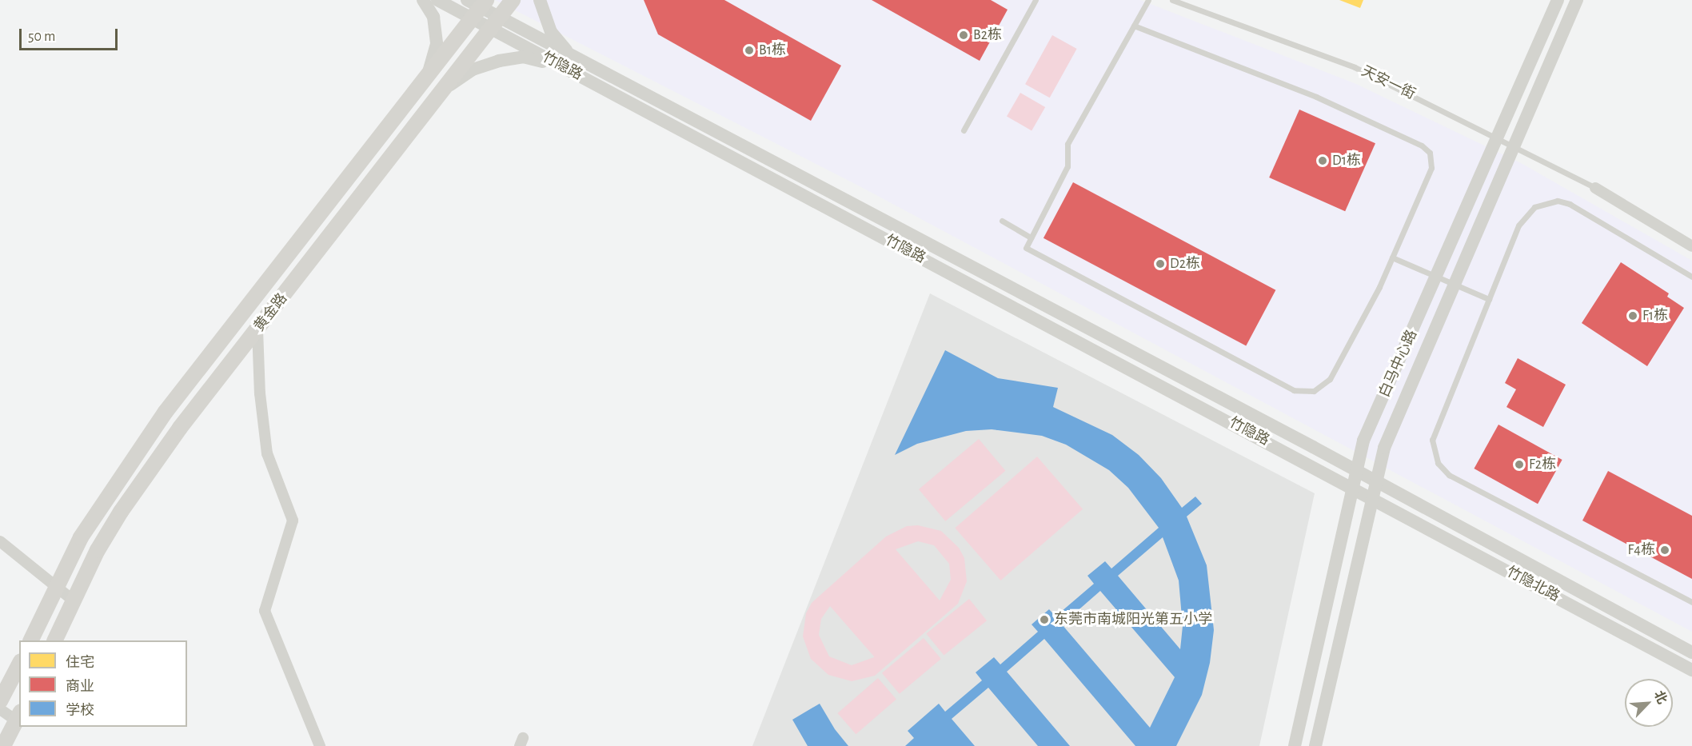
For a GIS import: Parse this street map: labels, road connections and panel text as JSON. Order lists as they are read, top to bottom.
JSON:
{
  "streets": {
    "main road": ["黄金路"],
    "street": ["竹隐路", "白马中心路", "竹隐北路"],
    "lane": ["天安一街"]
  },
  "crossings": [
    ["竹隐路", "黄金路"],
    ["竹隐路", "白马中心路"],
    ["竹隐路", "竹隐北路"],
    ["天安一街", "白马中心路"],
    ["白马中心路", "竹隐北路"]
  ],
  "places": [
    "B2栋",
    "B1栋",
    "D1栋",
    "D2栋",
    "F1栋",
    "F2栋",
    "F4栋",
    "东莞市南城阳光第五小学"
  ],
  "legend": ["住宅", "商业", "学校"],
  "scale_bar": "50 m",
  "north": "top right"
}
